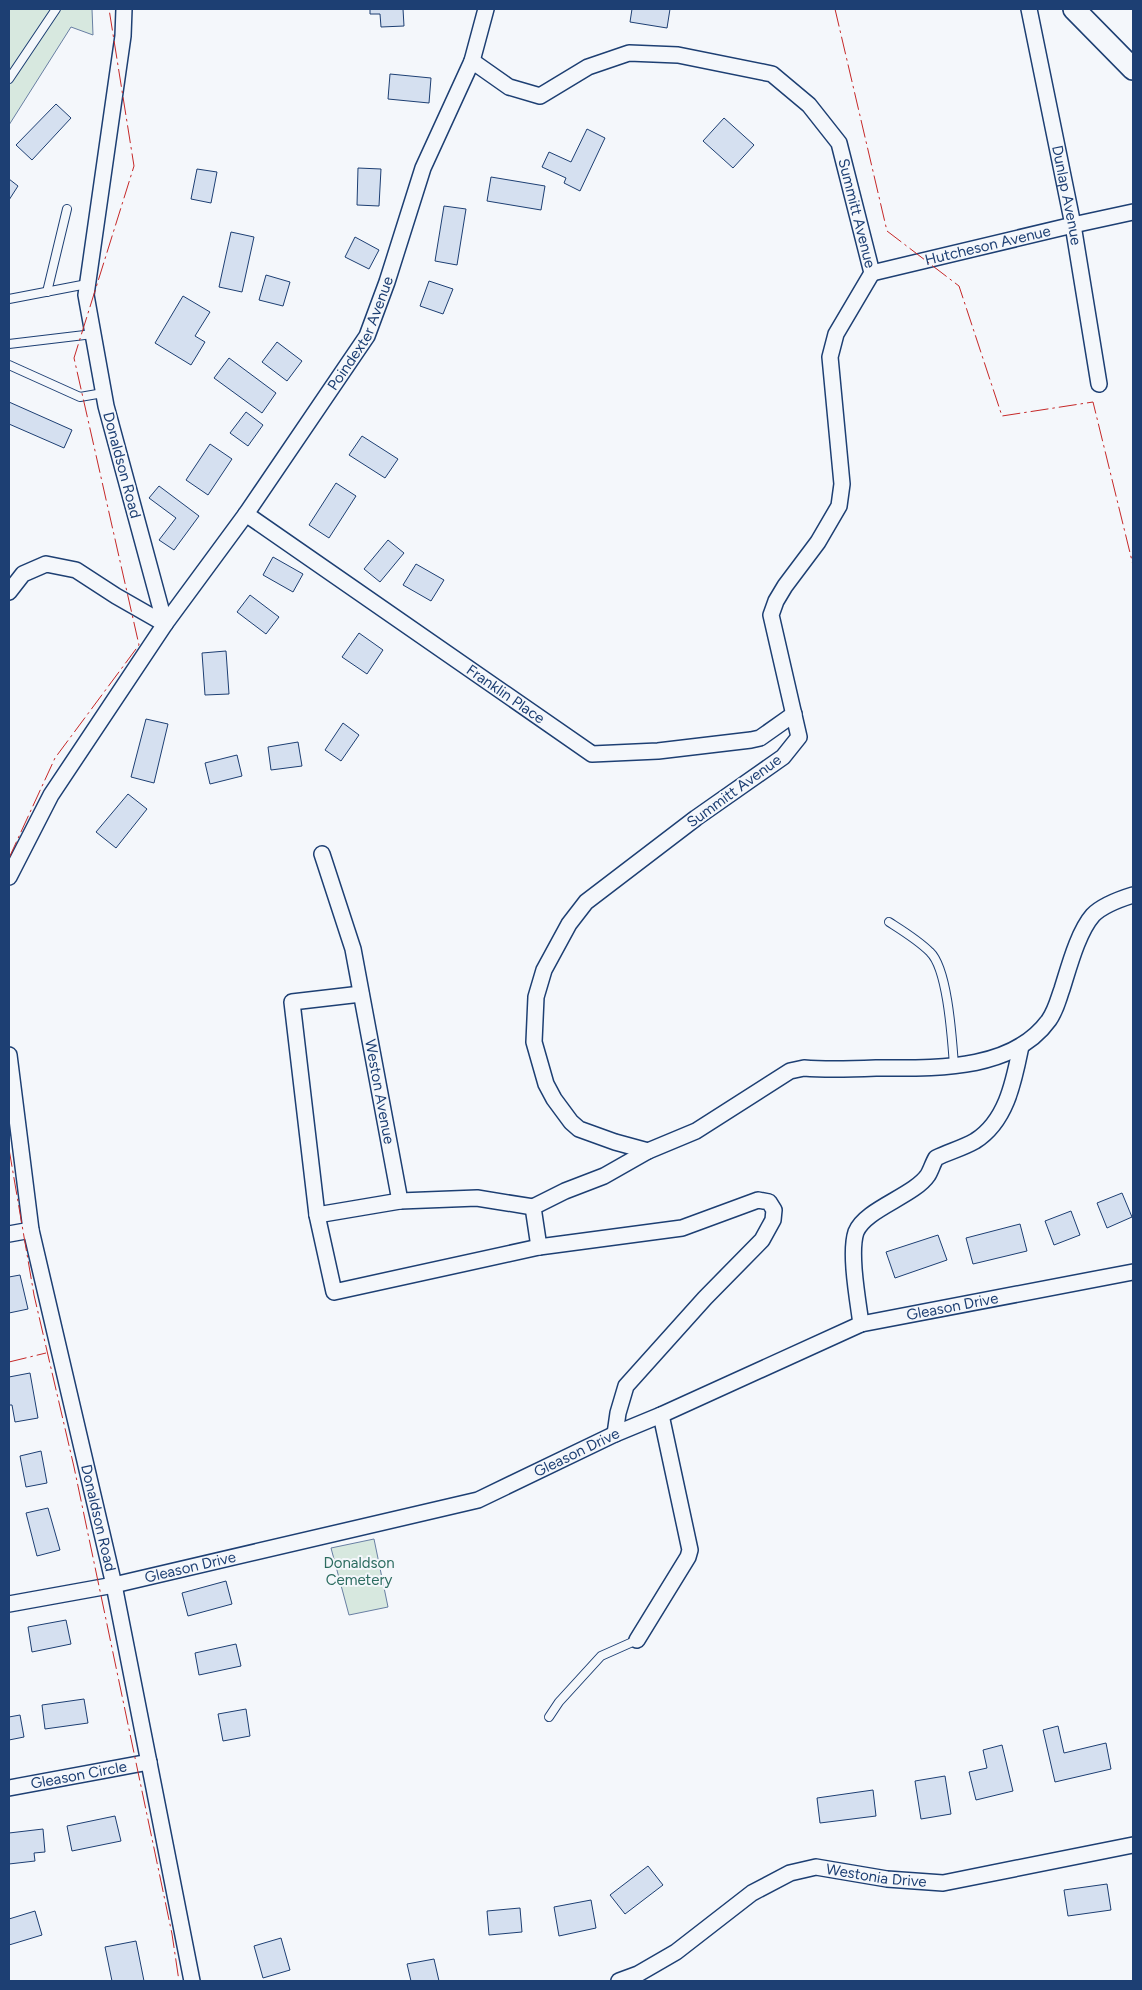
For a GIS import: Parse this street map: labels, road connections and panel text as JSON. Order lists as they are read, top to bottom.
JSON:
{
  "streets": {
    "street": [
      "Dunlap Avenue",
      "Summitt Avenue",
      "Hutcheson Avenue",
      "Poindexter Avenue",
      "Donaldson Road",
      "Franklin Place",
      "Weston Avenue",
      "Gleason Drive",
      "Gleason Circle",
      "Westonia Drive"
    ]
  },
  "crossings": [
    ["Dunlap Avenue", "Hutcheson Avenue"],
    ["Summitt Avenue", "Hutcheson Avenue"],
    ["Summitt Avenue", "Poindexter Avenue"],
    ["Summitt Avenue", "Franklin Place"],
    ["Poindexter Avenue", "Donaldson Road"],
    ["Poindexter Avenue", "Franklin Place"],
    ["Donaldson Road", "Gleason Drive"],
    ["Donaldson Road", "Gleason Circle"]
  ],
  "parks": ["Donaldson Cemetery"]
}
